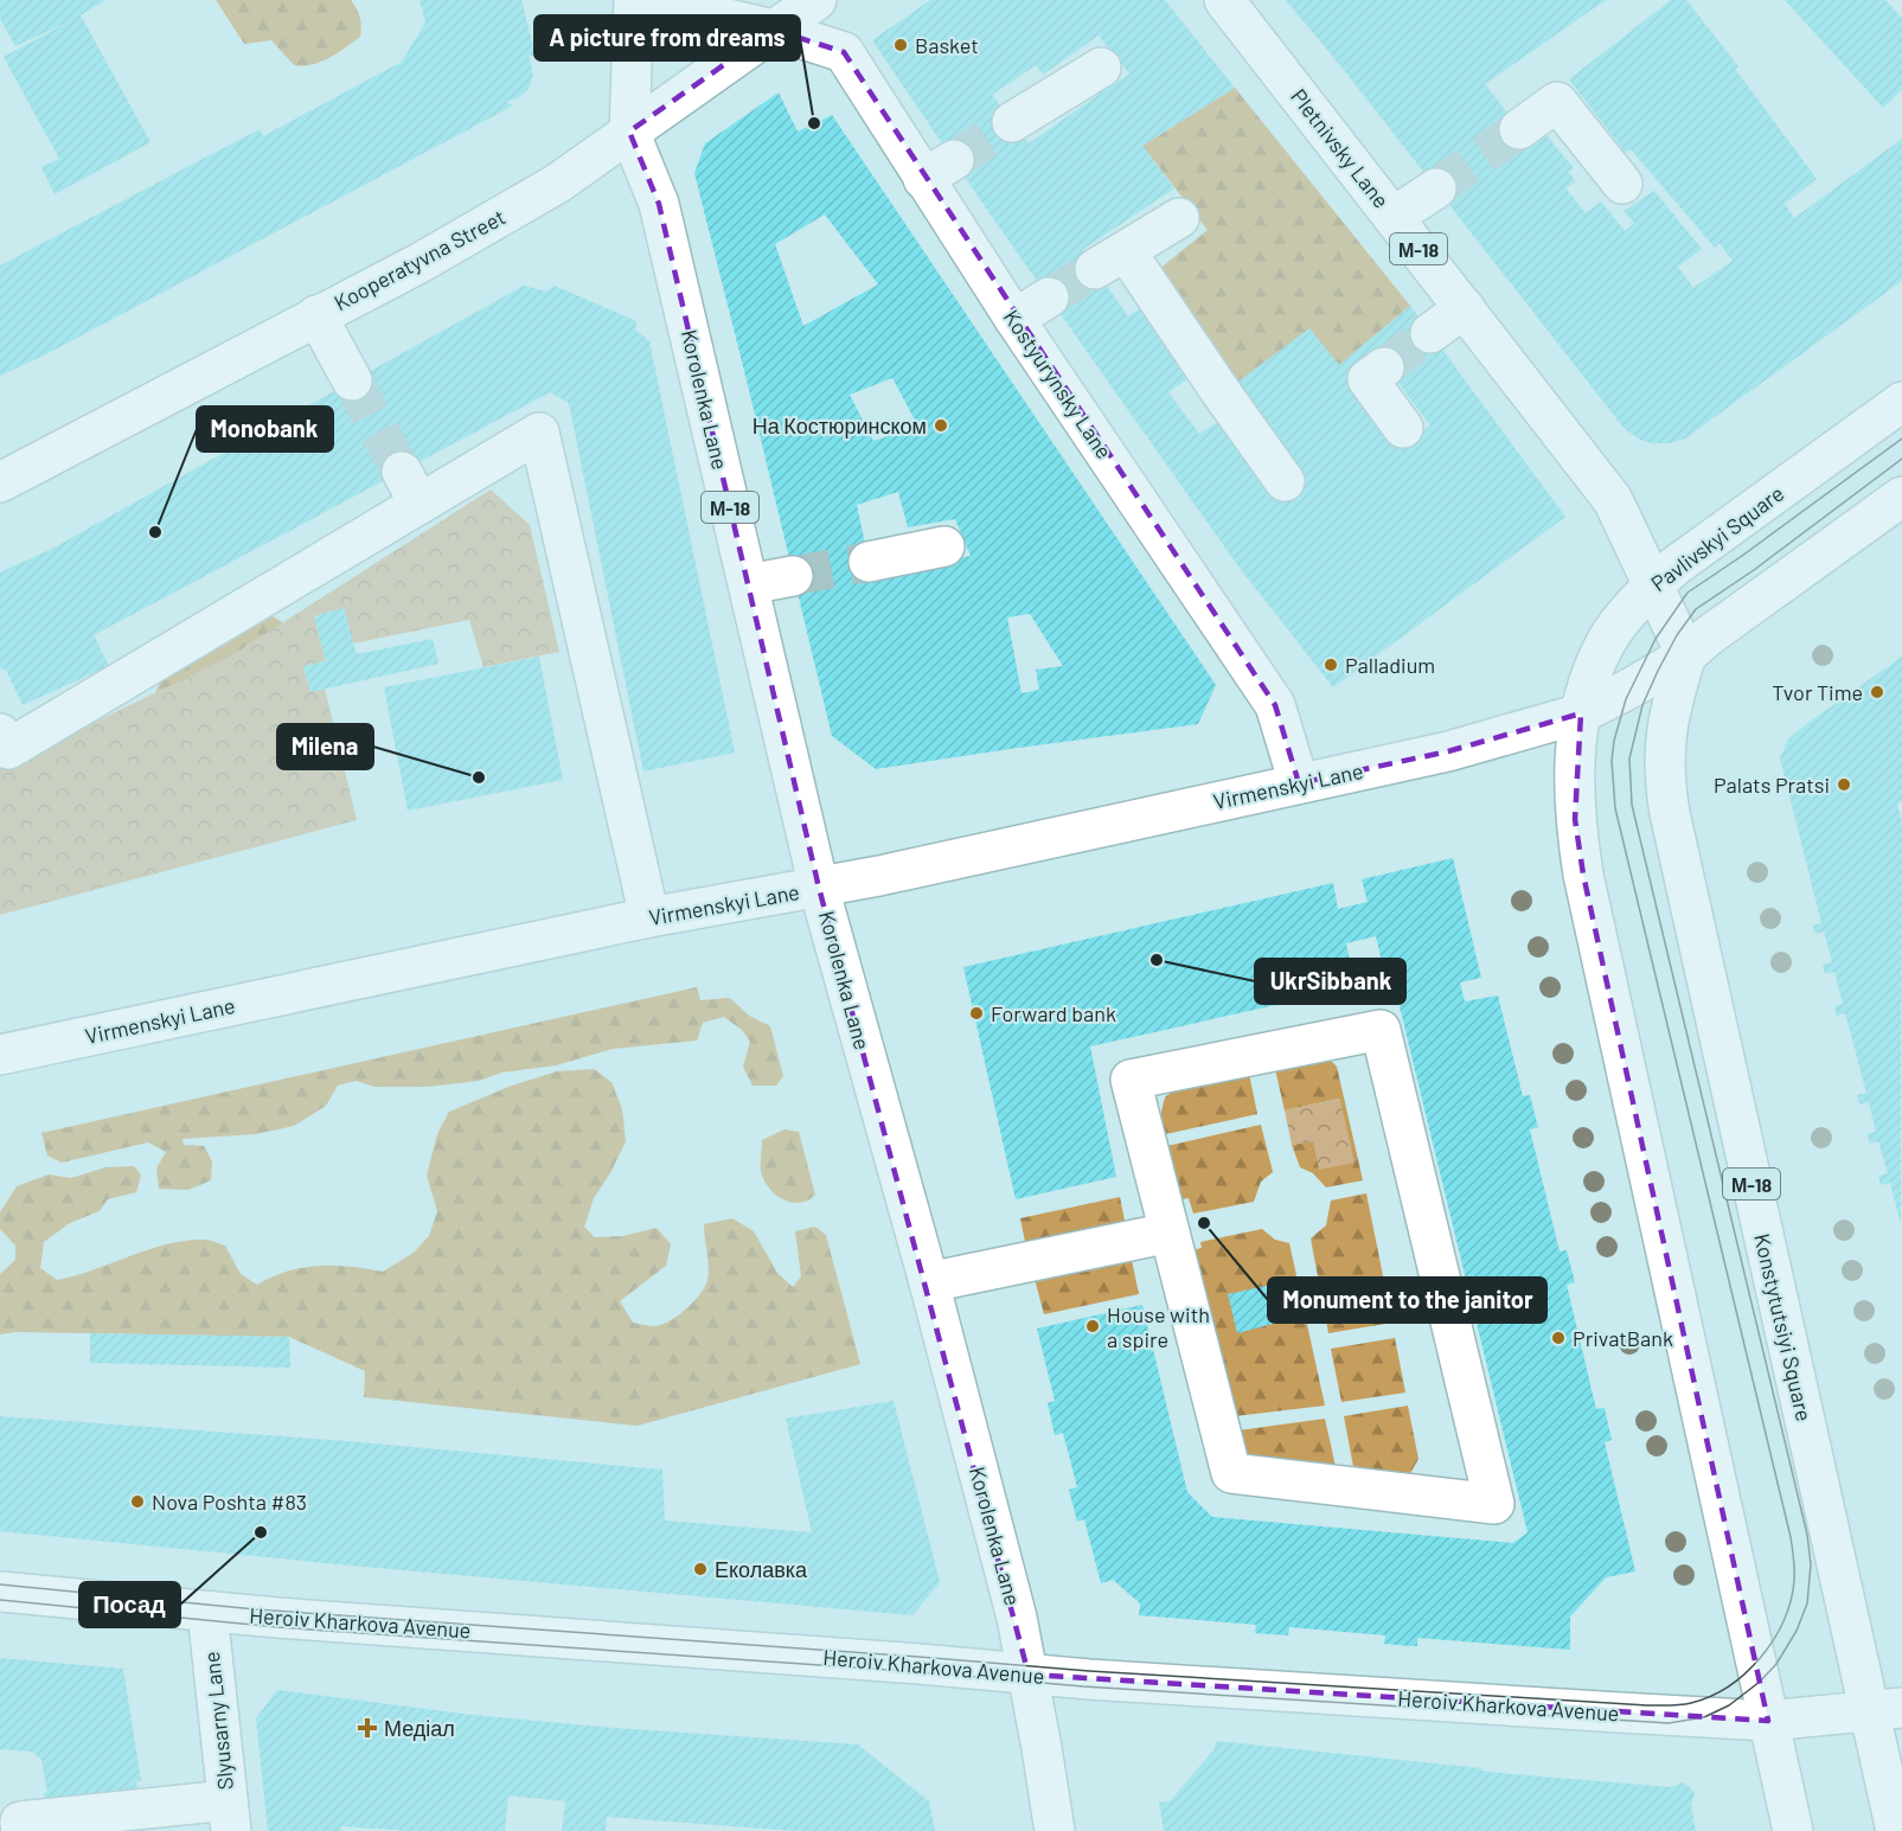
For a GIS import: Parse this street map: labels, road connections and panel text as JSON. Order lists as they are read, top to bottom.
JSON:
{
  "streets": {
    "main road": [
      "Pletnivsky Lane",
      "М-18",
      "Kooperatyvna Street",
      "Kostyurynsky Lane",
      "Korolenka Lane",
      "Pavlivskyi Square",
      "Virmenskyi Lane",
      "Konstytutsiyi Square",
      "Heroiv Kharkova Avenue",
      "Slyusarny Lane"
    ]
  },
  "crossings": [
    ["Pletnivsky Lane", "Pavlivskyi Square"],
    ["Pletnivsky Lane", "Virmenskyi Lane"],
    ["Pletnivsky Lane", "Konstytutsiyi Square"],
    ["М-18", "Kooperatyvna Street"],
    ["М-18", "Korolenka Lane"],
    ["Kooperatyvna Street", "Kostyurynsky Lane"],
    ["Kooperatyvna Street", "Korolenka Lane"],
    ["Kostyurynsky Lane", "Virmenskyi Lane"],
    ["Korolenka Lane", "Virmenskyi Lane"],
    ["Korolenka Lane", "Heroiv Kharkova Avenue"],
    ["Pavlivskyi Square", "Virmenskyi Lane"],
    ["Virmenskyi Lane", "Konstytutsiyi Square"],
    ["Konstytutsiyi Square", "Heroiv Kharkova Avenue"],
    ["Heroiv Kharkova Avenue", "Slyusarny Lane"]
  ],
  "places": {
    "other": [
      "Basket",
      "A picture from dreams",
      "На Костюринском",
      "Monobank",
      "Palladium",
      "Tvor Time",
      "Milena",
      "Palats Pratsi",
      "UkrSibbank",
      "Forward bank",
      "Monument to the janitor",
      "House with a spire",
      "PrivatBank",
      "Nova Poshta #83",
      "Посад",
      "Еколавка"
    ],
    "health": ["Медіал"]
  }
}
